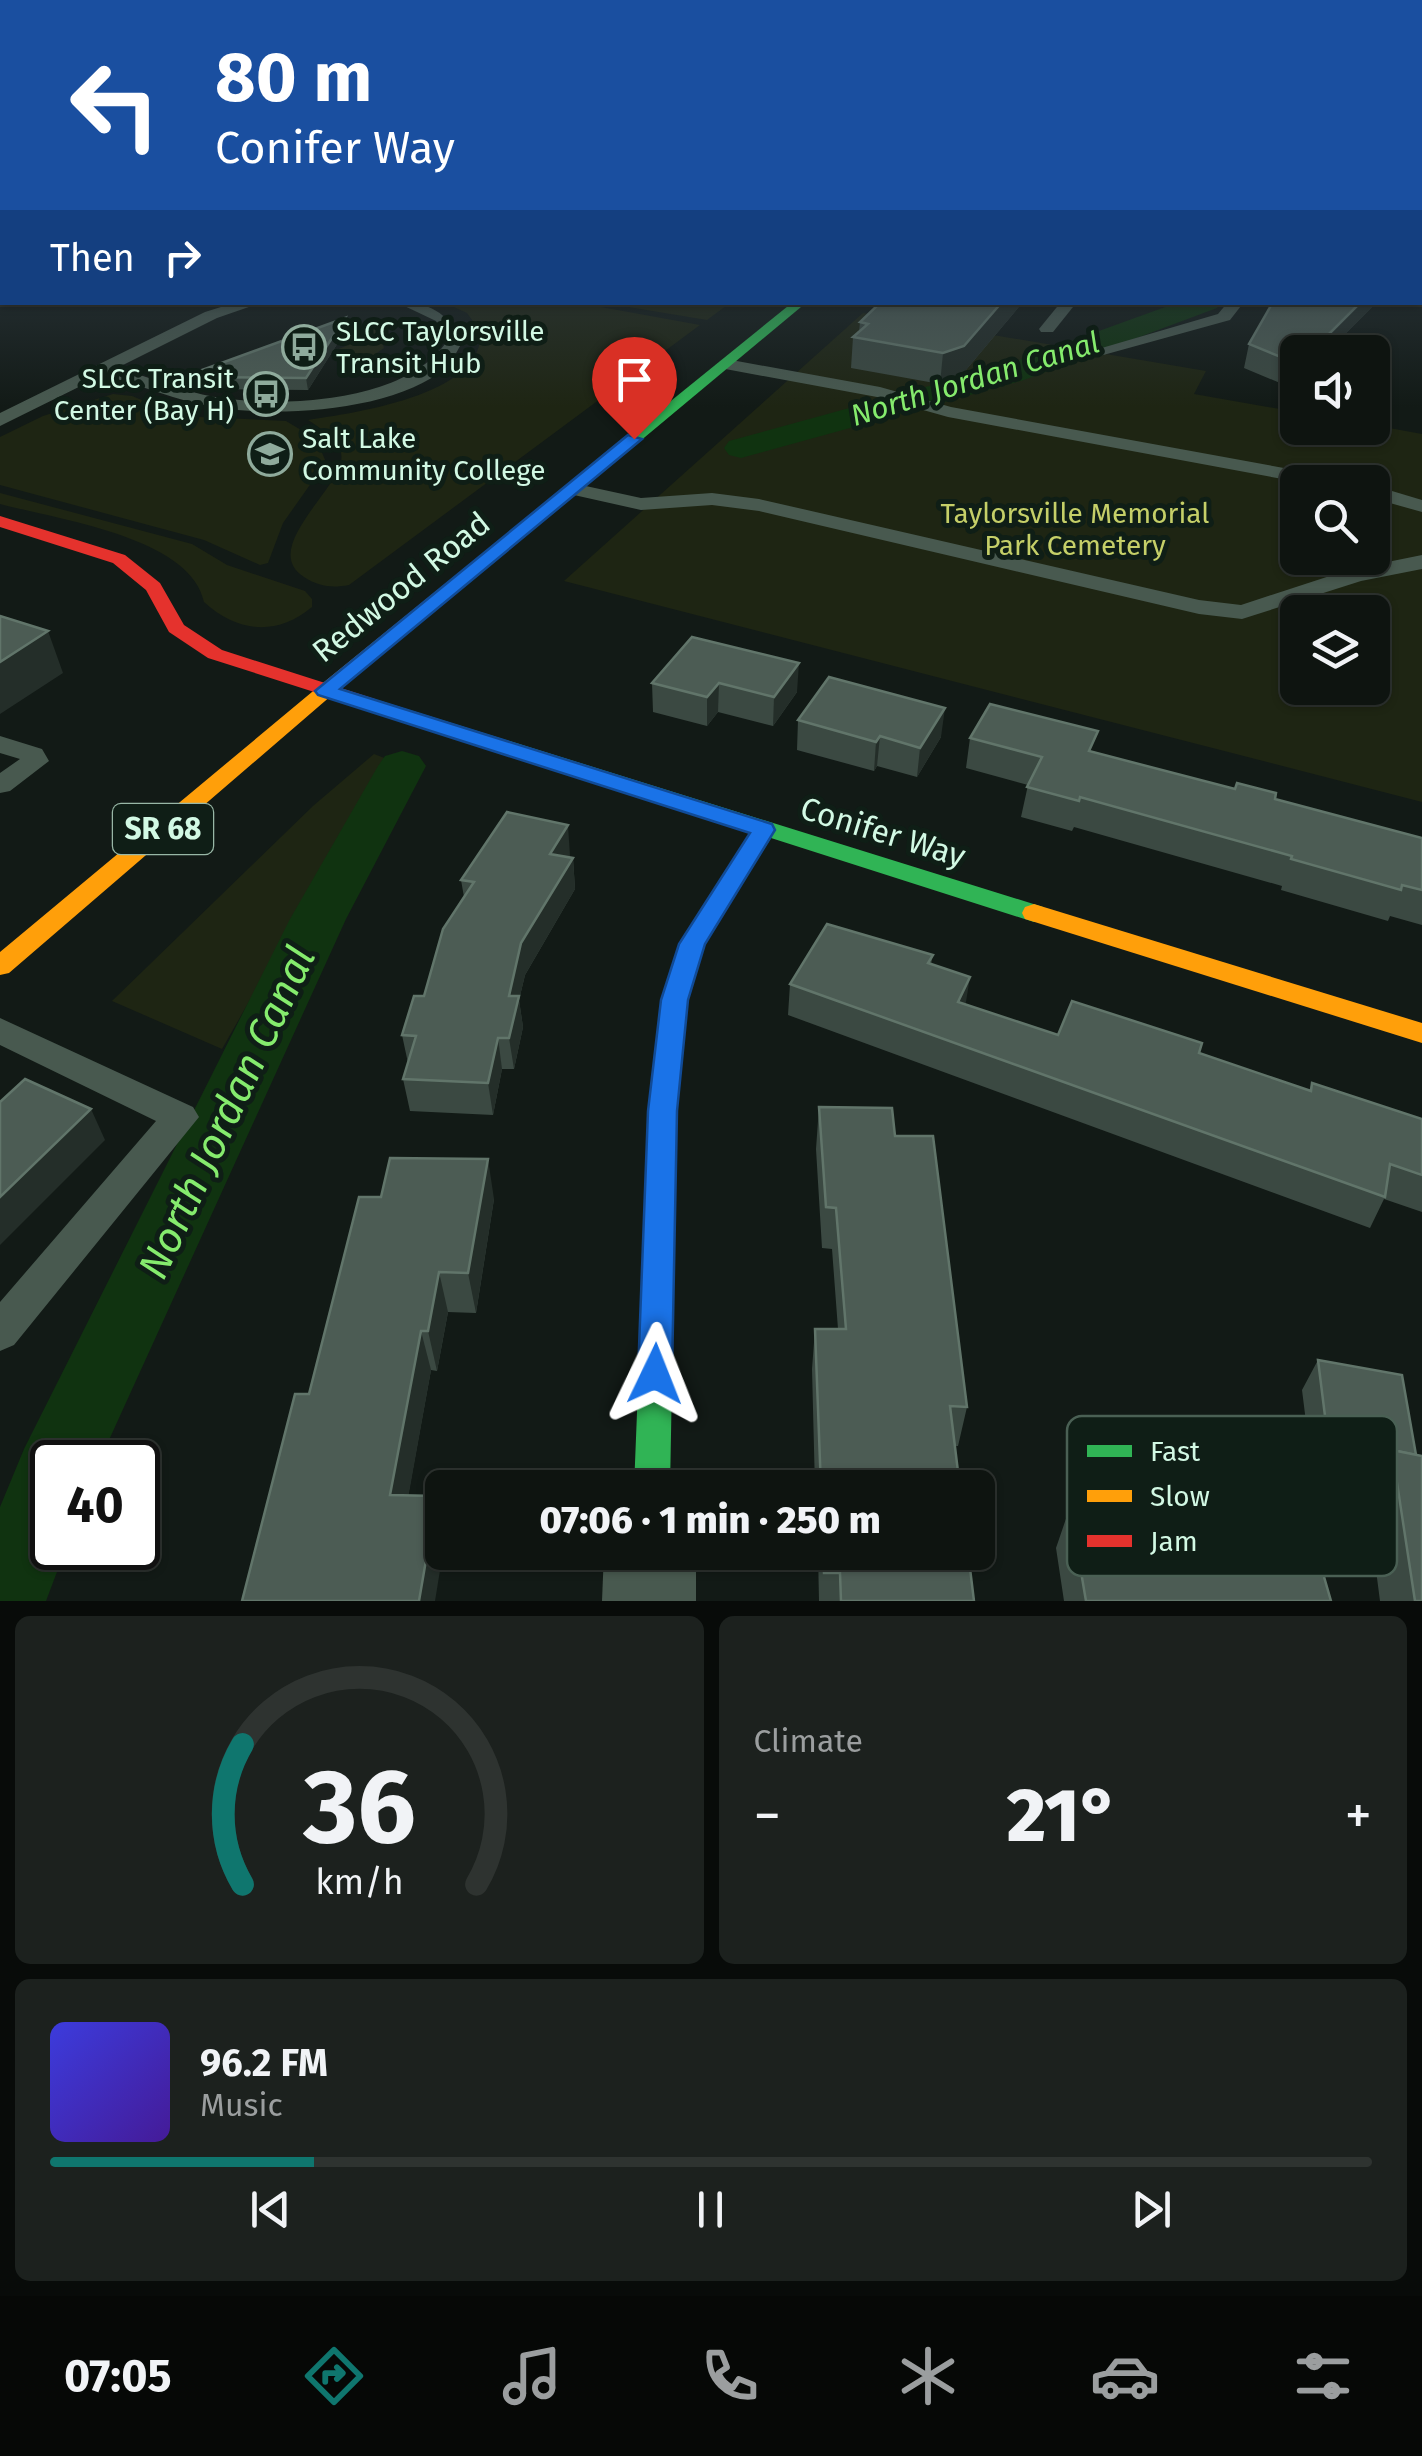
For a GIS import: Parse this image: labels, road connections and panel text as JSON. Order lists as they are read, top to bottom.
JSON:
{
  "streets": {
    "street": ["Redwood Road", "SR 68", "Conifer Way"]
  },
  "crossings": [
    ["Redwood Road", "Conifer Way"]
  ],
  "water": ["North Jordan Canal"],
  "parks": ["Taylorsville Memorial Park Cemetery"],
  "places": {
    "bus stop": ["SLCC Taylorsville Transit Hub", "SLCC Transit Center (Bay H)"],
    "school or university": ["Salt Lake Community College"]
  },
  "legend": ["Fast", "Slow", "Jam"],
  "page": {
    "turn": ["80 m", "Conifer Way"],
    "then": "Then",
    "limit": "40",
    "trip": "07:06 · 1 min · 250 m",
    "tile": "Climate",
    "heat": ["−", "21°", "+"],
    "song": ["96.2 FM", "Music"],
    "tabs": "07:05",
    "gauge": ["36", "km/h"]
  }
}
